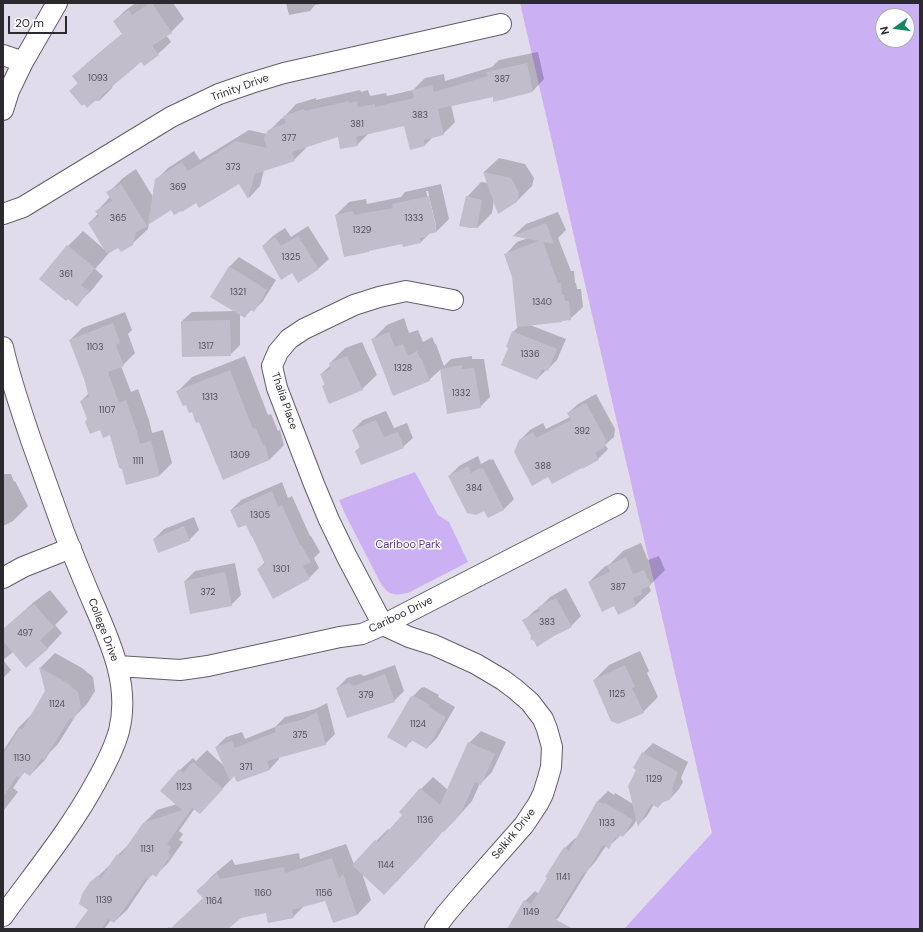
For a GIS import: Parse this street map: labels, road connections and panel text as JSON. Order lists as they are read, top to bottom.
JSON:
{
  "streets": {
    "street": [
      "Trinity Drive",
      "Thalia Place",
      "Cariboo Drive",
      "College Drive",
      "Selkirk Drive"
    ]
  },
  "crossings": [
    ["Thalia Place", "Cariboo Drive"],
    ["Thalia Place", "Selkirk Drive"],
    ["Cariboo Drive", "College Drive"],
    ["Cariboo Drive", "Selkirk Drive"]
  ],
  "parks": ["Cariboo Park"],
  "house_numbers": [
    "1093",
    "387",
    "383",
    "381",
    "377",
    "373",
    "369",
    "365",
    "1333",
    "1329",
    "1325",
    "361",
    "1321",
    "1340",
    "1317",
    "1103",
    "1336",
    "1328",
    "1332",
    "1313",
    "1107",
    "392",
    "1309",
    "1111",
    "388",
    "384",
    "1305",
    "1301",
    "387",
    "372",
    "383",
    "497",
    "1125",
    "379",
    "1124",
    "1124",
    "375",
    "1130",
    "371",
    "1129",
    "1123",
    "1136",
    "1133",
    "1131",
    "1144",
    "1141",
    "1160",
    "1156",
    "1139",
    "1164",
    "1149"
  ],
  "scale_bar": "20 m",
  "north": "left"
}
